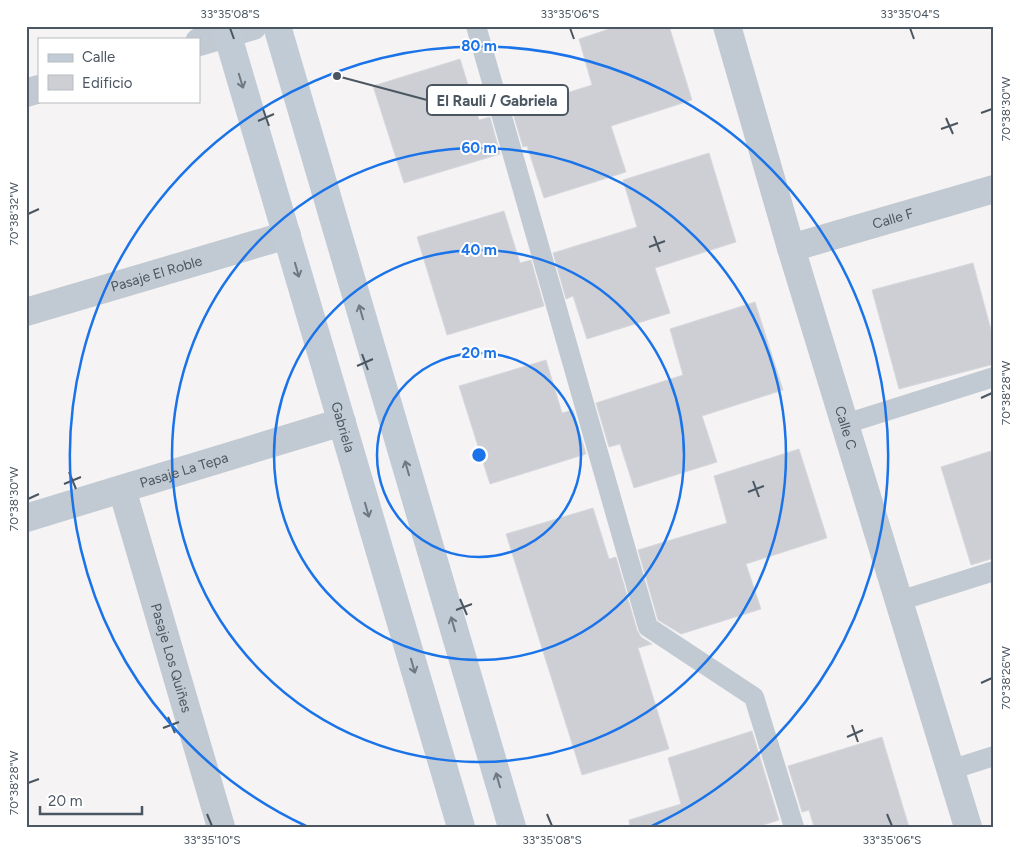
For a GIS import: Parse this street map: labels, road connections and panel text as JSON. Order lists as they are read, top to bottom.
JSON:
{
  "streets": {
    "street": [
      "Calle F",
      "Pasaje El Roble",
      "Gabriela",
      "Calle C",
      "Pasaje La Tepa",
      "Pasaje Los Quiñes"
    ]
  },
  "crossings": [
    ["Calle F", "Calle C"],
    ["Pasaje El Roble", "Gabriela"],
    ["Gabriela", "Pasaje La Tepa"],
    ["Pasaje La Tepa", "Pasaje Los Quiñes"]
  ],
  "places": ["El Rauli / Gabriela"],
  "legend": ["Calle", "Edificio"],
  "scale_bar": "20 m",
  "coordinates": [
    "33°35'08\"S",
    "33°35'06\"S",
    "33°35'04\"S",
    "70°38'30\"W",
    "70°38'32\"W",
    "70°38'28\"W",
    "70°38'26\"W",
    "33°35'10\"S"
  ],
  "rings": [
    "80 m",
    "60 m",
    "40 m",
    "20 m"
  ]
}
